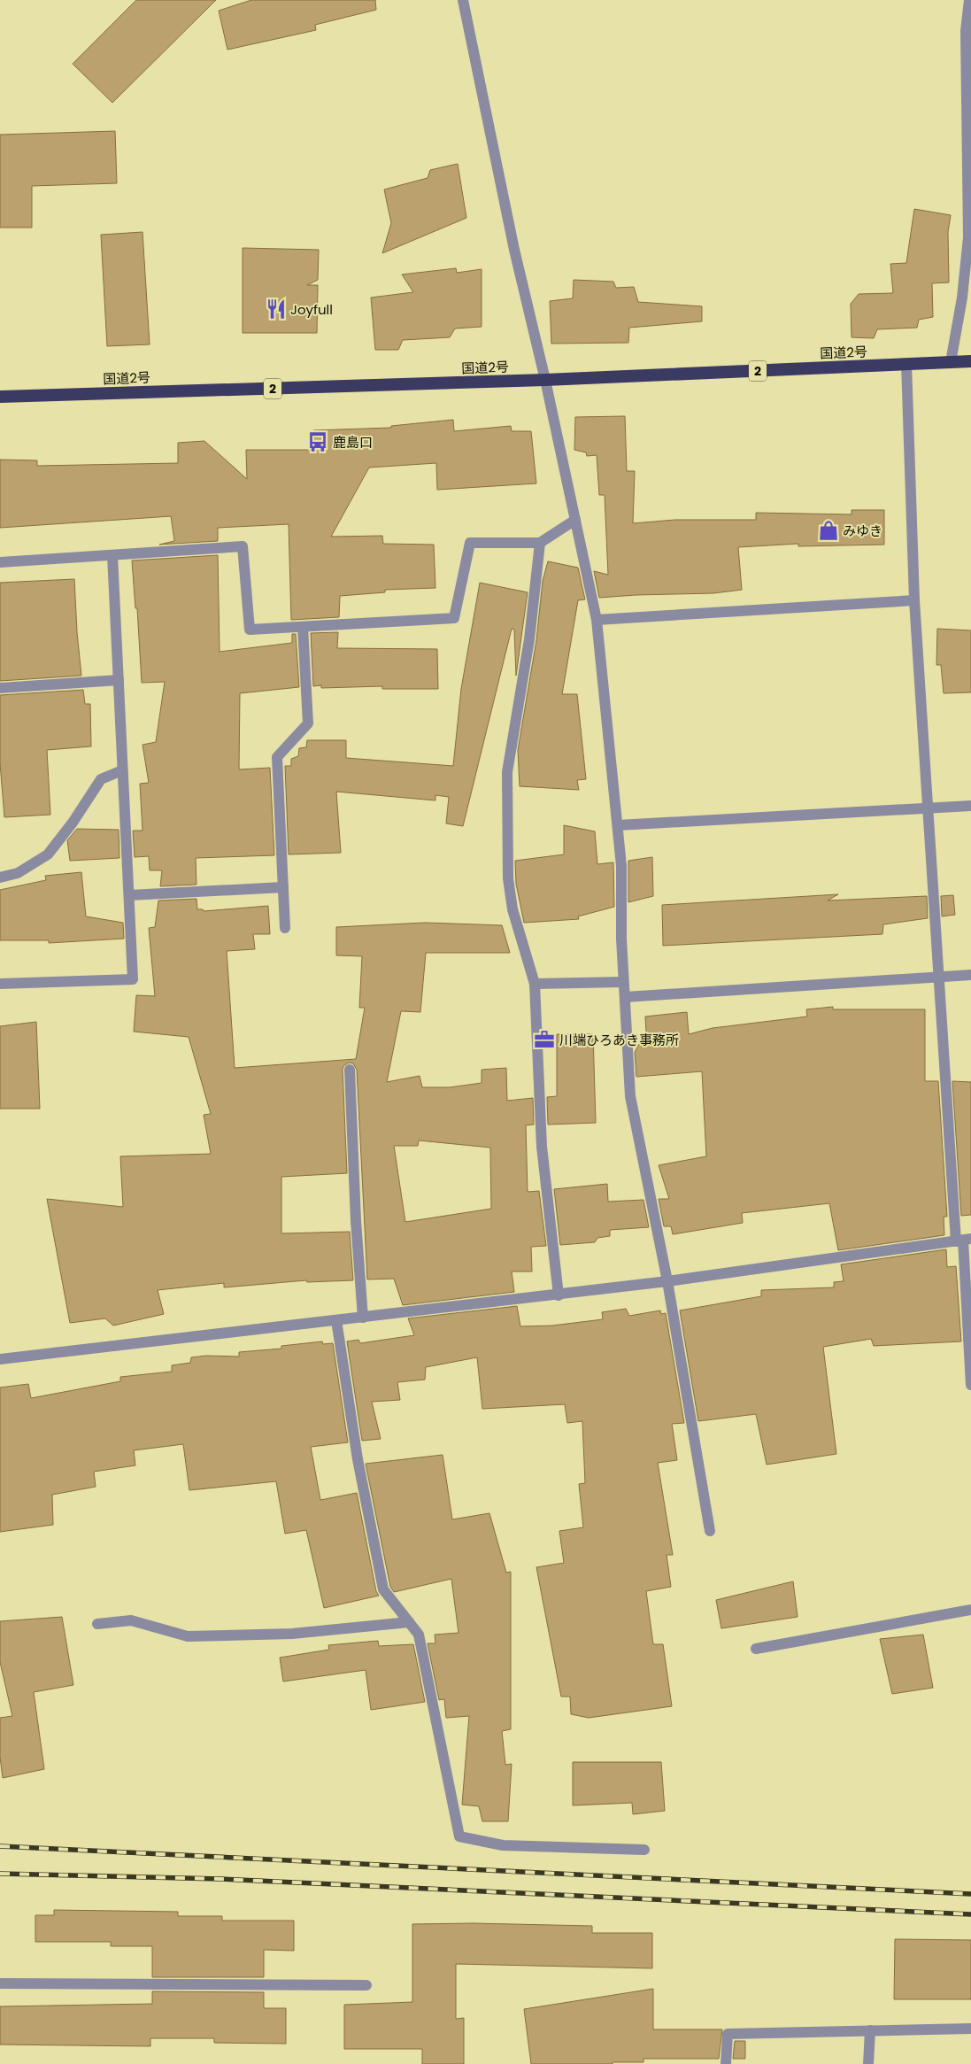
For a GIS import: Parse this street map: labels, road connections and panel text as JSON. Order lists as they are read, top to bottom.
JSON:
{
  "streets": {
    "highway": ["国道2号", "2"]
  },
  "places": {
    "restaurant": ["Joyfull"],
    "bus stop": ["鹿島口"],
    "shop": ["みゆき"],
    "office": ["川端ひろあき事務所"]
  }
}
